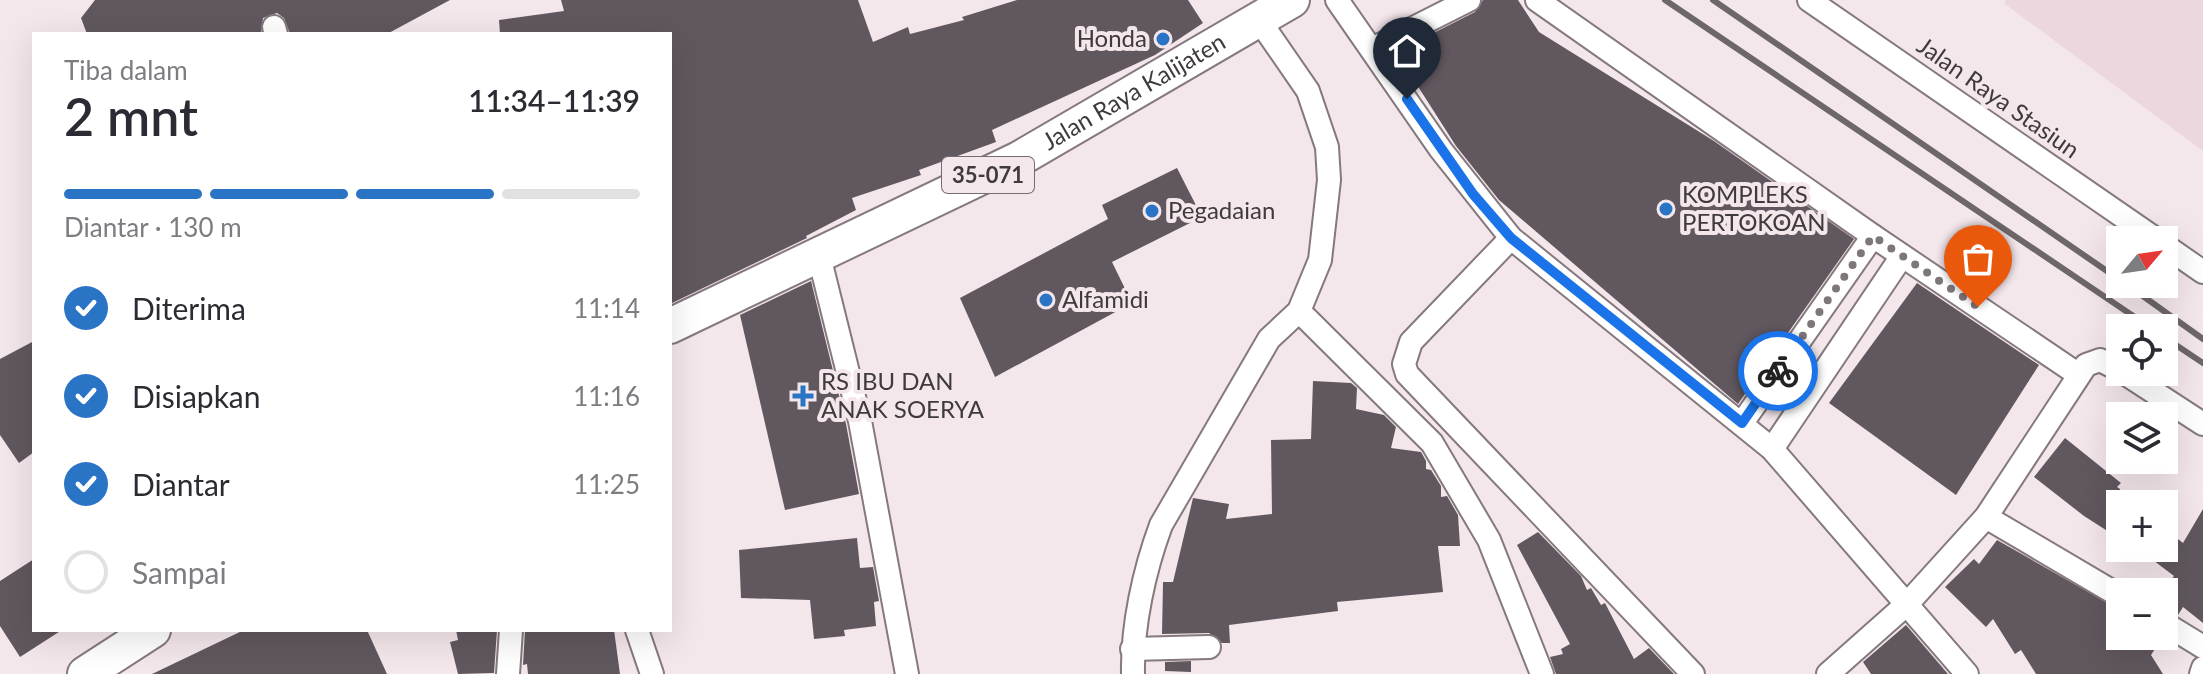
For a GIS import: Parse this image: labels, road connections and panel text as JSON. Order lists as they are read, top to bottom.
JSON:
{
  "streets": {
    "main road": ["Jalan Raya Kalijaten", "35-071"],
    "street": ["Jalan Raya Stasiun"]
  },
  "places": {
    "other": [
      "Honda",
      "KOMPLEKS PERTOKOAN",
      "Pegadaian",
      "Alfamidi"
    ],
    "health": ["RS IBU DAN ANAK SOERYA"]
  },
  "north": "top right",
  "page": {
    "heading": ["2 mnt", "Tiba dalam", "11:34–11:39"],
    "bar": "Diantar · 130 m",
    "map_buttons": ["+", "−"],
    "list": [
      ["Diterima", "11:14"],
      ["Disiapkan", "11:16"],
      ["Diantar", "11:25"],
      "Sampai"
    ]
  }
}
